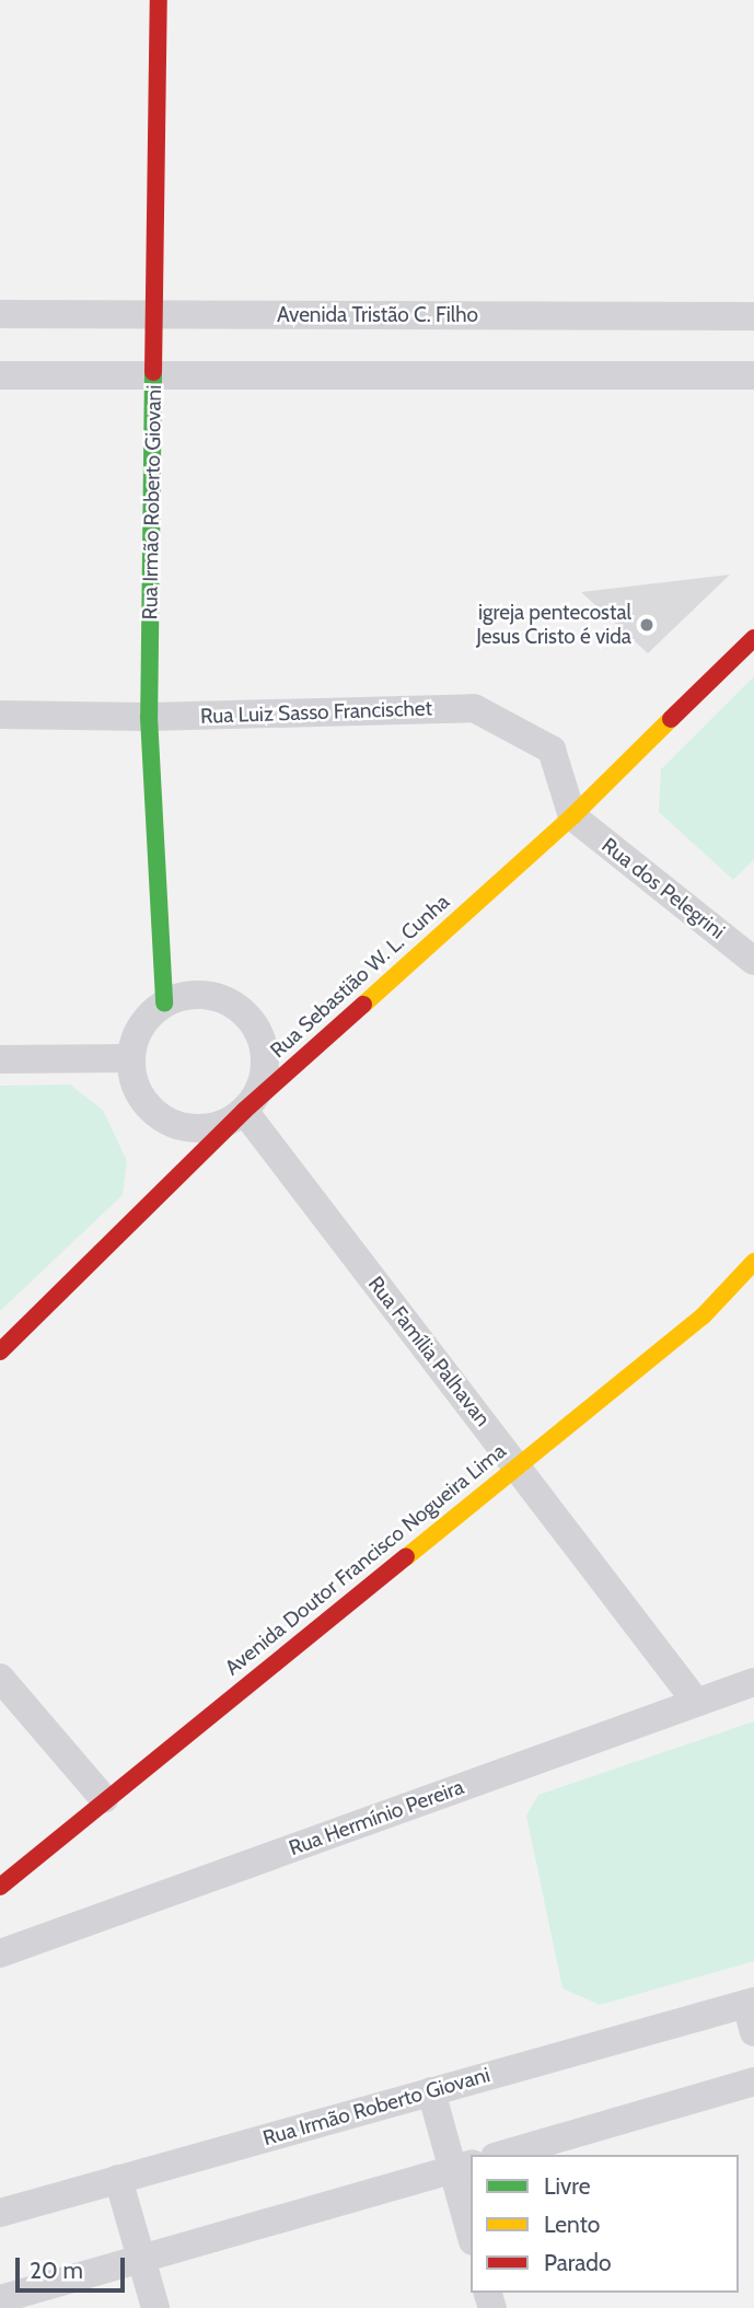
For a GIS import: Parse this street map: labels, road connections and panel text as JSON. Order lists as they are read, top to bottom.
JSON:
{
  "streets": {
    "street": [
      "Avenida Tristão C. Filho",
      "Rua Irmão Roberto Giovani",
      "Rua Luiz Sasso Francischet",
      "Rua dos Pelegrini",
      "Rua Sebastião W. L. Cunha",
      "Rua Família Palhavan",
      "Avenida Doutor Francisco Nogueira Lima",
      "Rua Hermínio Pereira"
    ]
  },
  "crossings": [
    ["Avenida Tristão C. Filho", "Rua Irmão Roberto Giovani"],
    ["Rua Irmão Roberto Giovani", "Rua Luiz Sasso Francischet"],
    ["Rua Irmão Roberto Giovani", "Rua Sebastião W. L. Cunha"],
    ["Rua Irmão Roberto Giovani", "Rua Família Palhavan"],
    ["Rua Luiz Sasso Francischet", "Rua dos Pelegrini"],
    ["Rua Luiz Sasso Francischet", "Rua Sebastião W. L. Cunha"],
    ["Rua dos Pelegrini", "Rua Sebastião W. L. Cunha"],
    ["Rua Sebastião W. L. Cunha", "Rua Família Palhavan"],
    ["Rua Família Palhavan", "Avenida Doutor Francisco Nogueira Lima"],
    ["Rua Família Palhavan", "Rua Hermínio Pereira"]
  ],
  "places": ["igreja pentecostal Jesus Cristo é vida"],
  "legend": ["Livre", "Lento", "Parado"],
  "scale_bar": "20 m"
}
